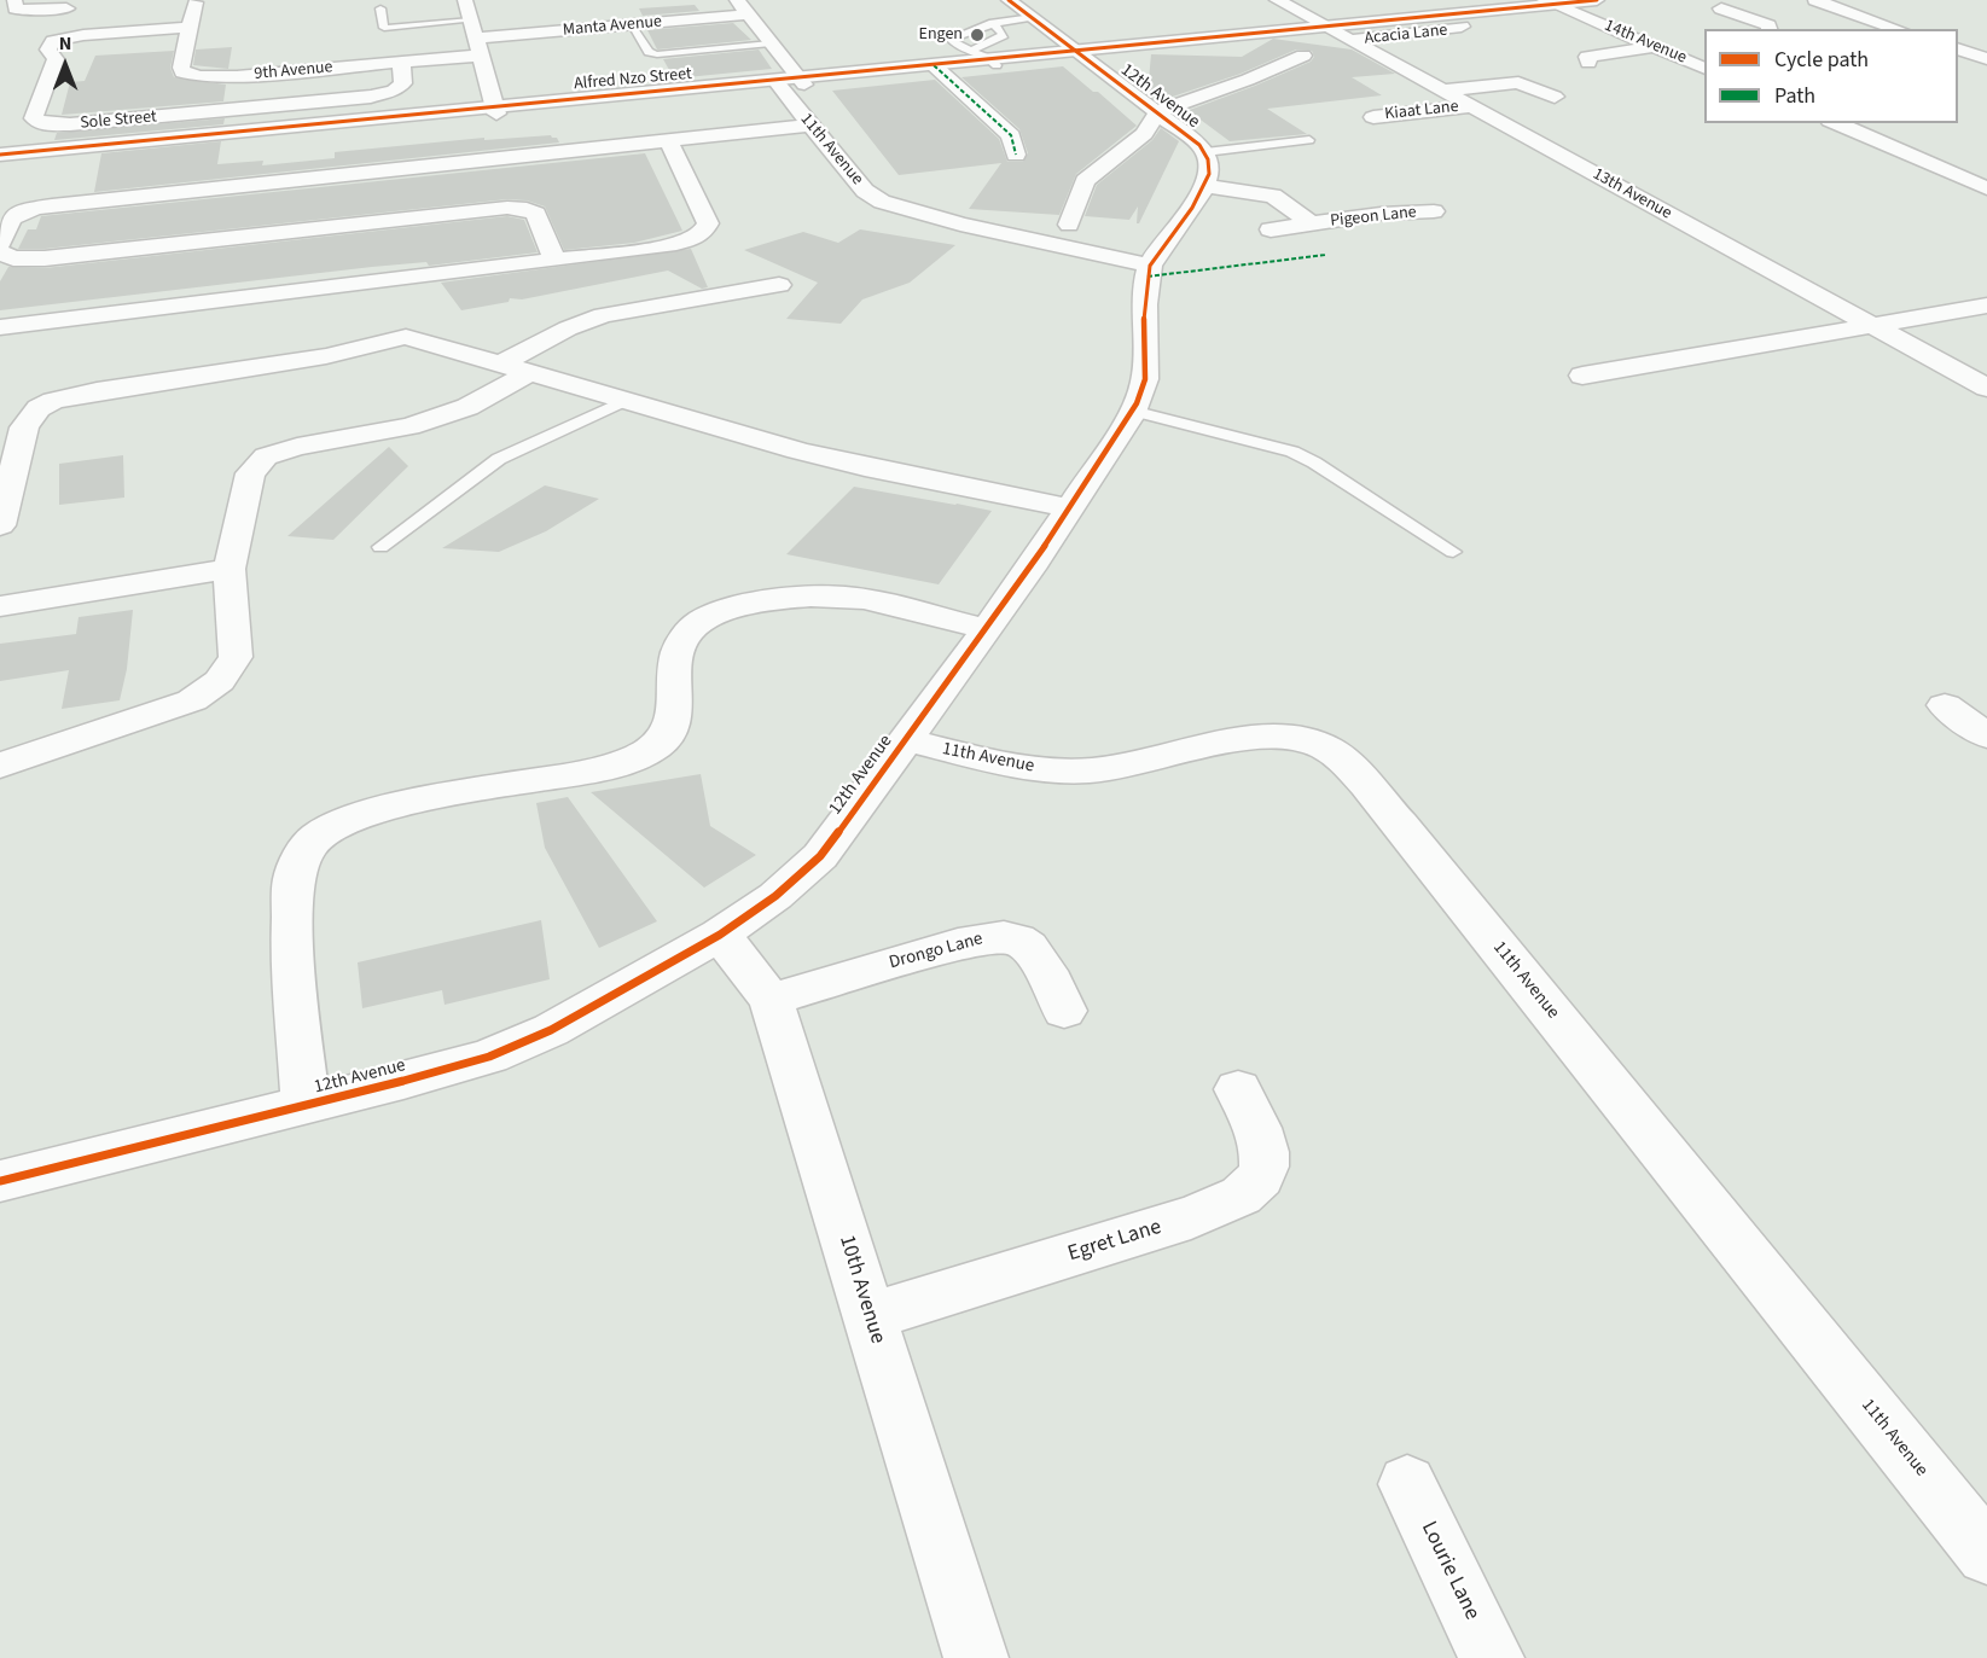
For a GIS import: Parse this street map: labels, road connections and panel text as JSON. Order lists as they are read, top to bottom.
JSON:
{
  "streets": {
    "street": [
      "Manta Avenue",
      "Acacia Lane",
      "14th Avenue",
      "9th Avenue",
      "Alfred Nzo Street",
      "12th Avenue",
      "Kiaat Lane",
      "Sole Street",
      "11th Avenue",
      "13th Avenue",
      "Pigeon Lane",
      "Drongo Lane",
      "Egret Lane",
      "10th Avenue",
      "Lourie Lane"
    ]
  },
  "crossings": [
    ["Manta Avenue", "9th Avenue"],
    ["Manta Avenue", "11th Avenue"],
    ["Acacia Lane", "13th Avenue"],
    ["14th Avenue", "Alfred Nzo Street"],
    ["9th Avenue", "Sole Street"],
    ["Alfred Nzo Street", "12th Avenue"],
    ["Alfred Nzo Street", "11th Avenue"],
    ["Alfred Nzo Street", "13th Avenue"],
    ["12th Avenue", "11th Avenue"],
    ["12th Avenue", "Pigeon Lane"],
    ["12th Avenue", "10th Avenue"],
    ["Kiaat Lane", "13th Avenue"],
    ["Drongo Lane", "10th Avenue"],
    ["Egret Lane", "10th Avenue"]
  ],
  "places": ["Engen"],
  "legend": ["Cycle path", "Path"],
  "north": "top"
}
